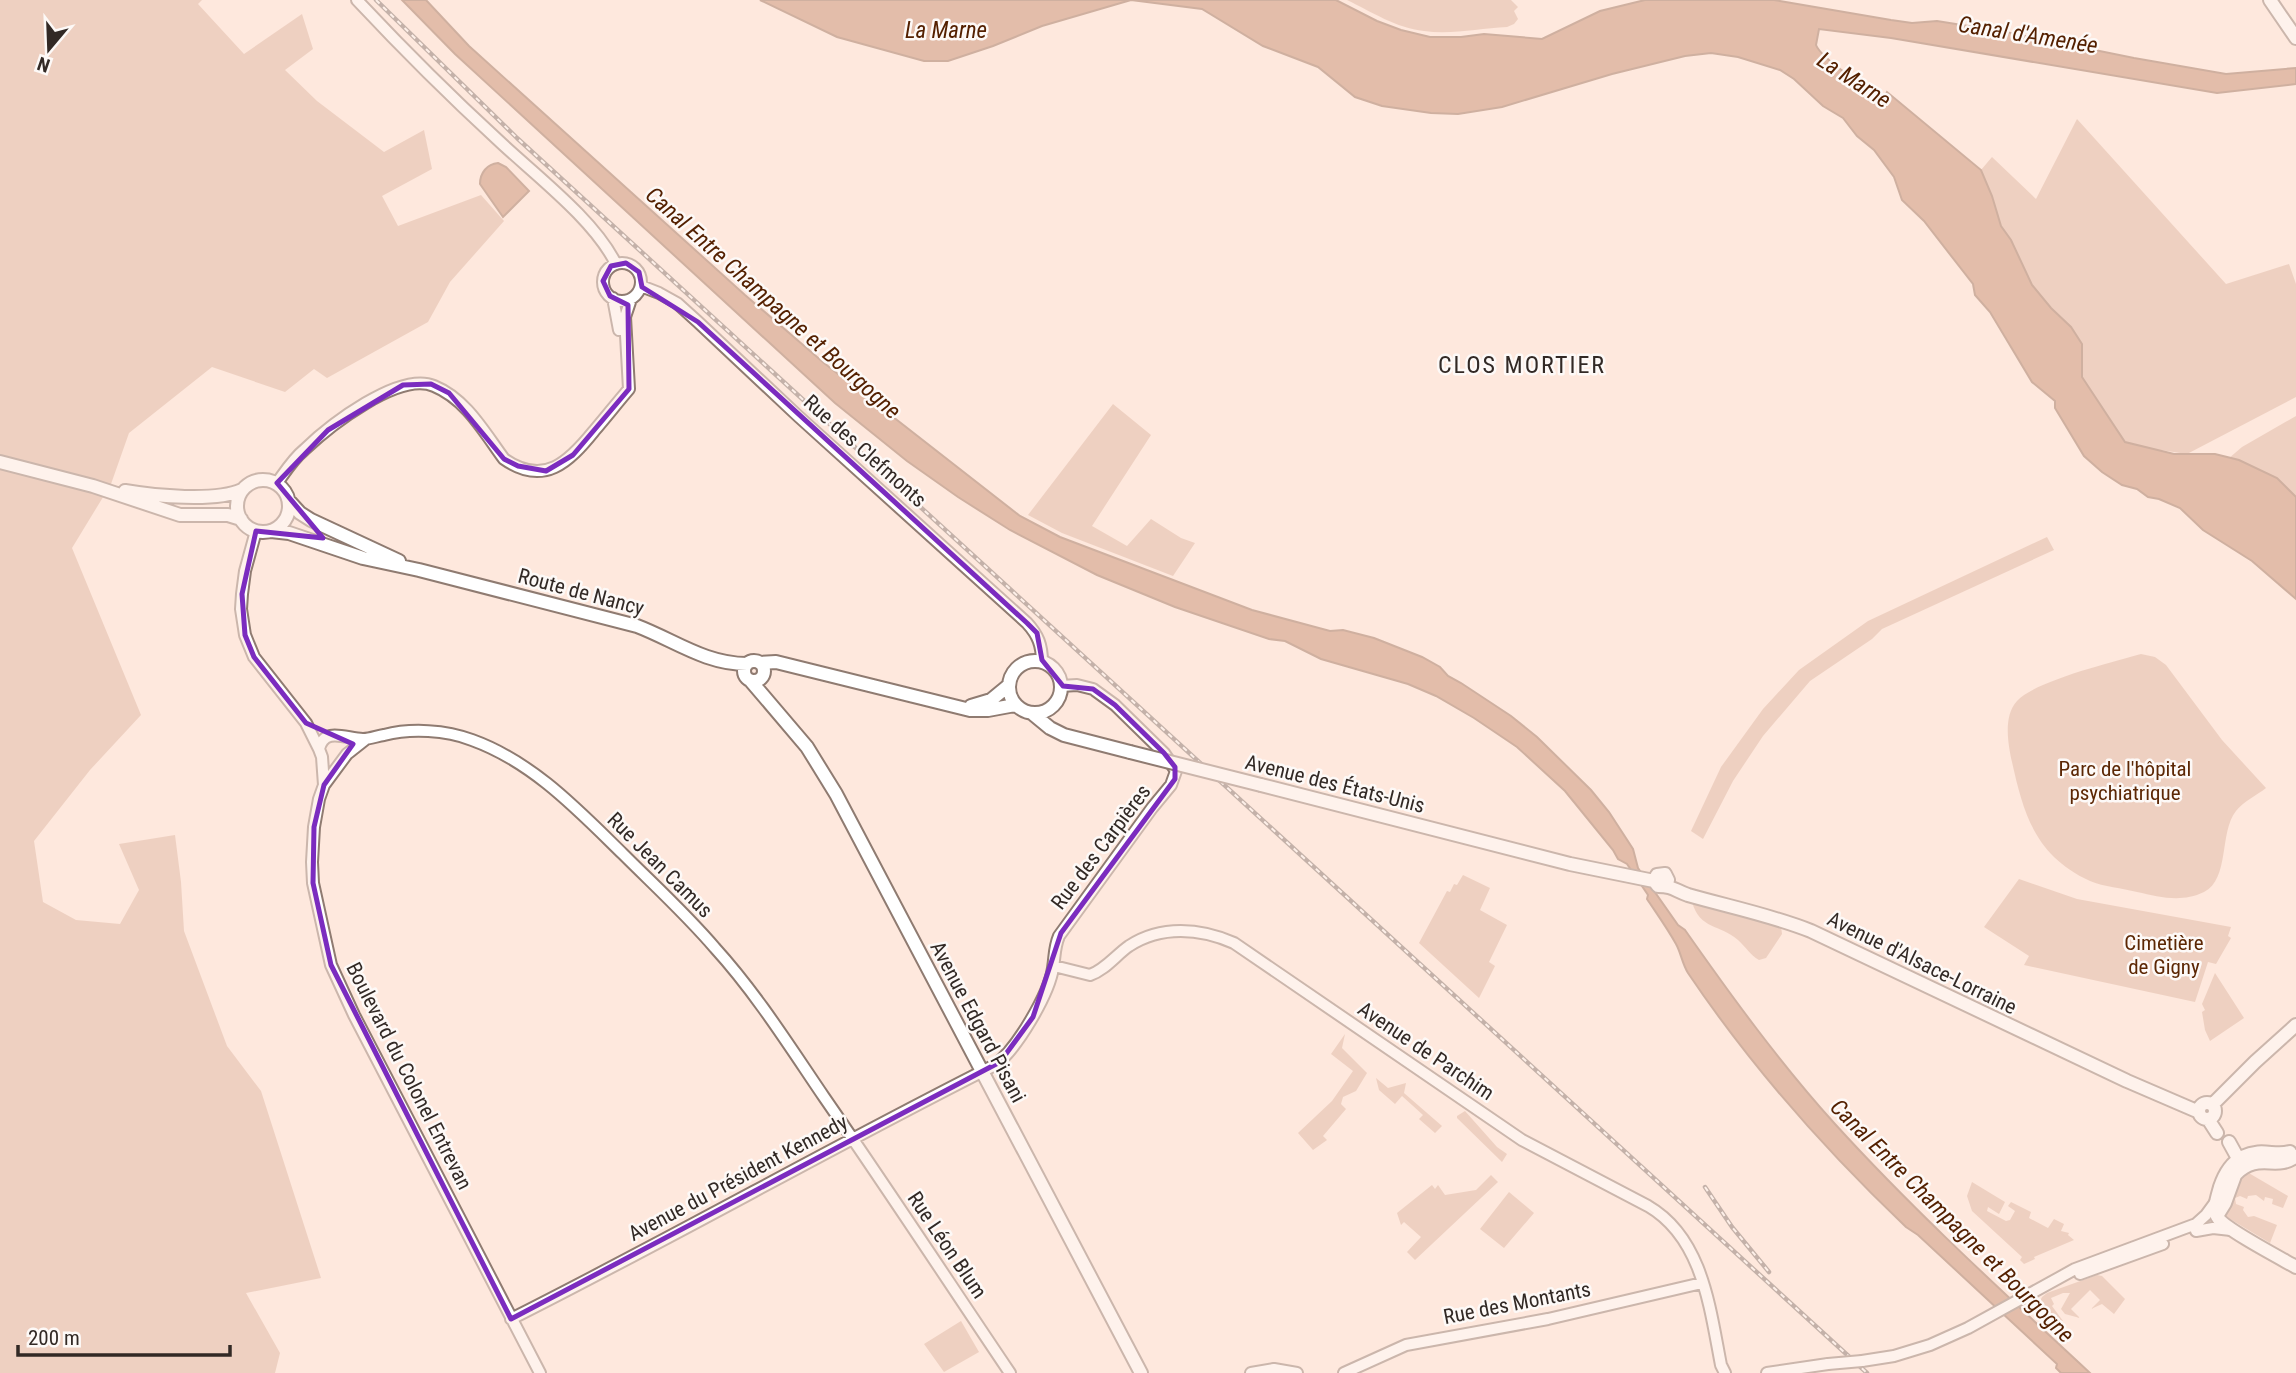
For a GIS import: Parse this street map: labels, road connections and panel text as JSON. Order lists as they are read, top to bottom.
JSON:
{
  "streets": {
    "main road": [
      "Route de Nancy",
      "Avenue des États-Unis",
      "Avenue d'Alsace-Lorraine",
      "Avenue Edgard Pisani"
    ],
    "street": [
      "Rue des Clefmonts",
      "Rue des Carpières",
      "Rue Jean Camus",
      "Avenue de Parchim",
      "Boulevard du Colonel Entrevan",
      "Avenue du Président Kennedy",
      "Rue Léon Blum",
      "Rue des Montants"
    ]
  },
  "crossings": [
    ["Rue des Clefmonts", "Route de Nancy"],
    ["Rue des Clefmonts", "Avenue des États-Unis"],
    ["Rue des Clefmonts", "Rue des Carpières"],
    ["Route de Nancy", "Avenue des États-Unis"],
    ["Route de Nancy", "Rue des Carpières"],
    ["Route de Nancy", "Avenue Edgard Pisani"],
    ["Route de Nancy", "Boulevard du Colonel Entrevan"],
    ["Avenue des États-Unis", "Rue des Carpières"],
    ["Avenue des États-Unis", "Avenue d'Alsace-Lorraine"],
    ["Rue des Carpières", "Avenue Edgard Pisani"],
    ["Rue des Carpières", "Avenue de Parchim"],
    ["Rue des Carpières", "Avenue du Président Kennedy"],
    ["Rue Jean Camus", "Boulevard du Colonel Entrevan"],
    ["Rue Jean Camus", "Avenue du Président Kennedy"],
    ["Rue Jean Camus", "Rue Léon Blum"],
    ["Avenue Edgard Pisani", "Avenue du Président Kennedy"],
    ["Avenue de Parchim", "Rue des Montants"],
    ["Boulevard du Colonel Entrevan", "Avenue du Président Kennedy"],
    ["Avenue du Président Kennedy", "Rue Léon Blum"]
  ],
  "districts": ["CLOS MORTIER"],
  "water": ["La Marne", "Canal d'Amenée", "Canal Entre Champagne et Bourgogne"],
  "parks": ["Parc de l'hôpital psychiatrique", "Cimetière de Gigny"],
  "scale_bar": "200 m",
  "north": "bottom"
}
